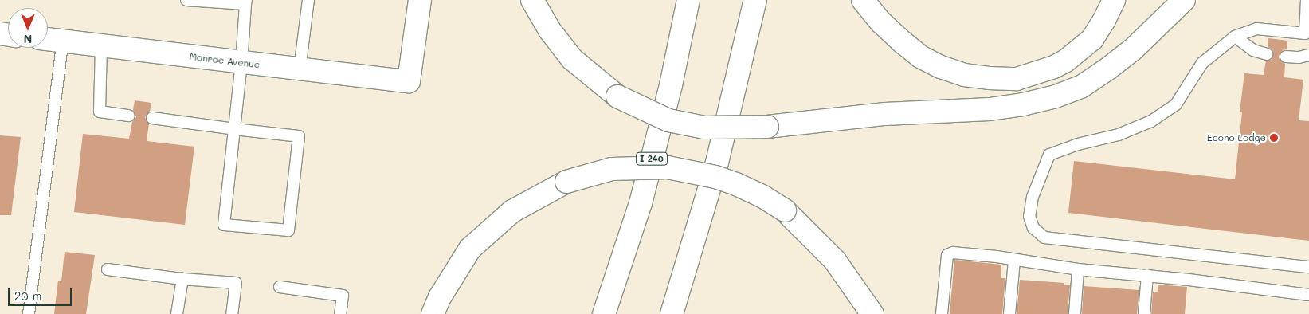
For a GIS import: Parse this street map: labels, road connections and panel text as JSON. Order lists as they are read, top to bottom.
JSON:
{
  "streets": {
    "main road": ["Monroe Avenue", "I 240"]
  },
  "places": ["Econo Lodge"],
  "scale_bar": "20 m",
  "north": "bottom"
}
